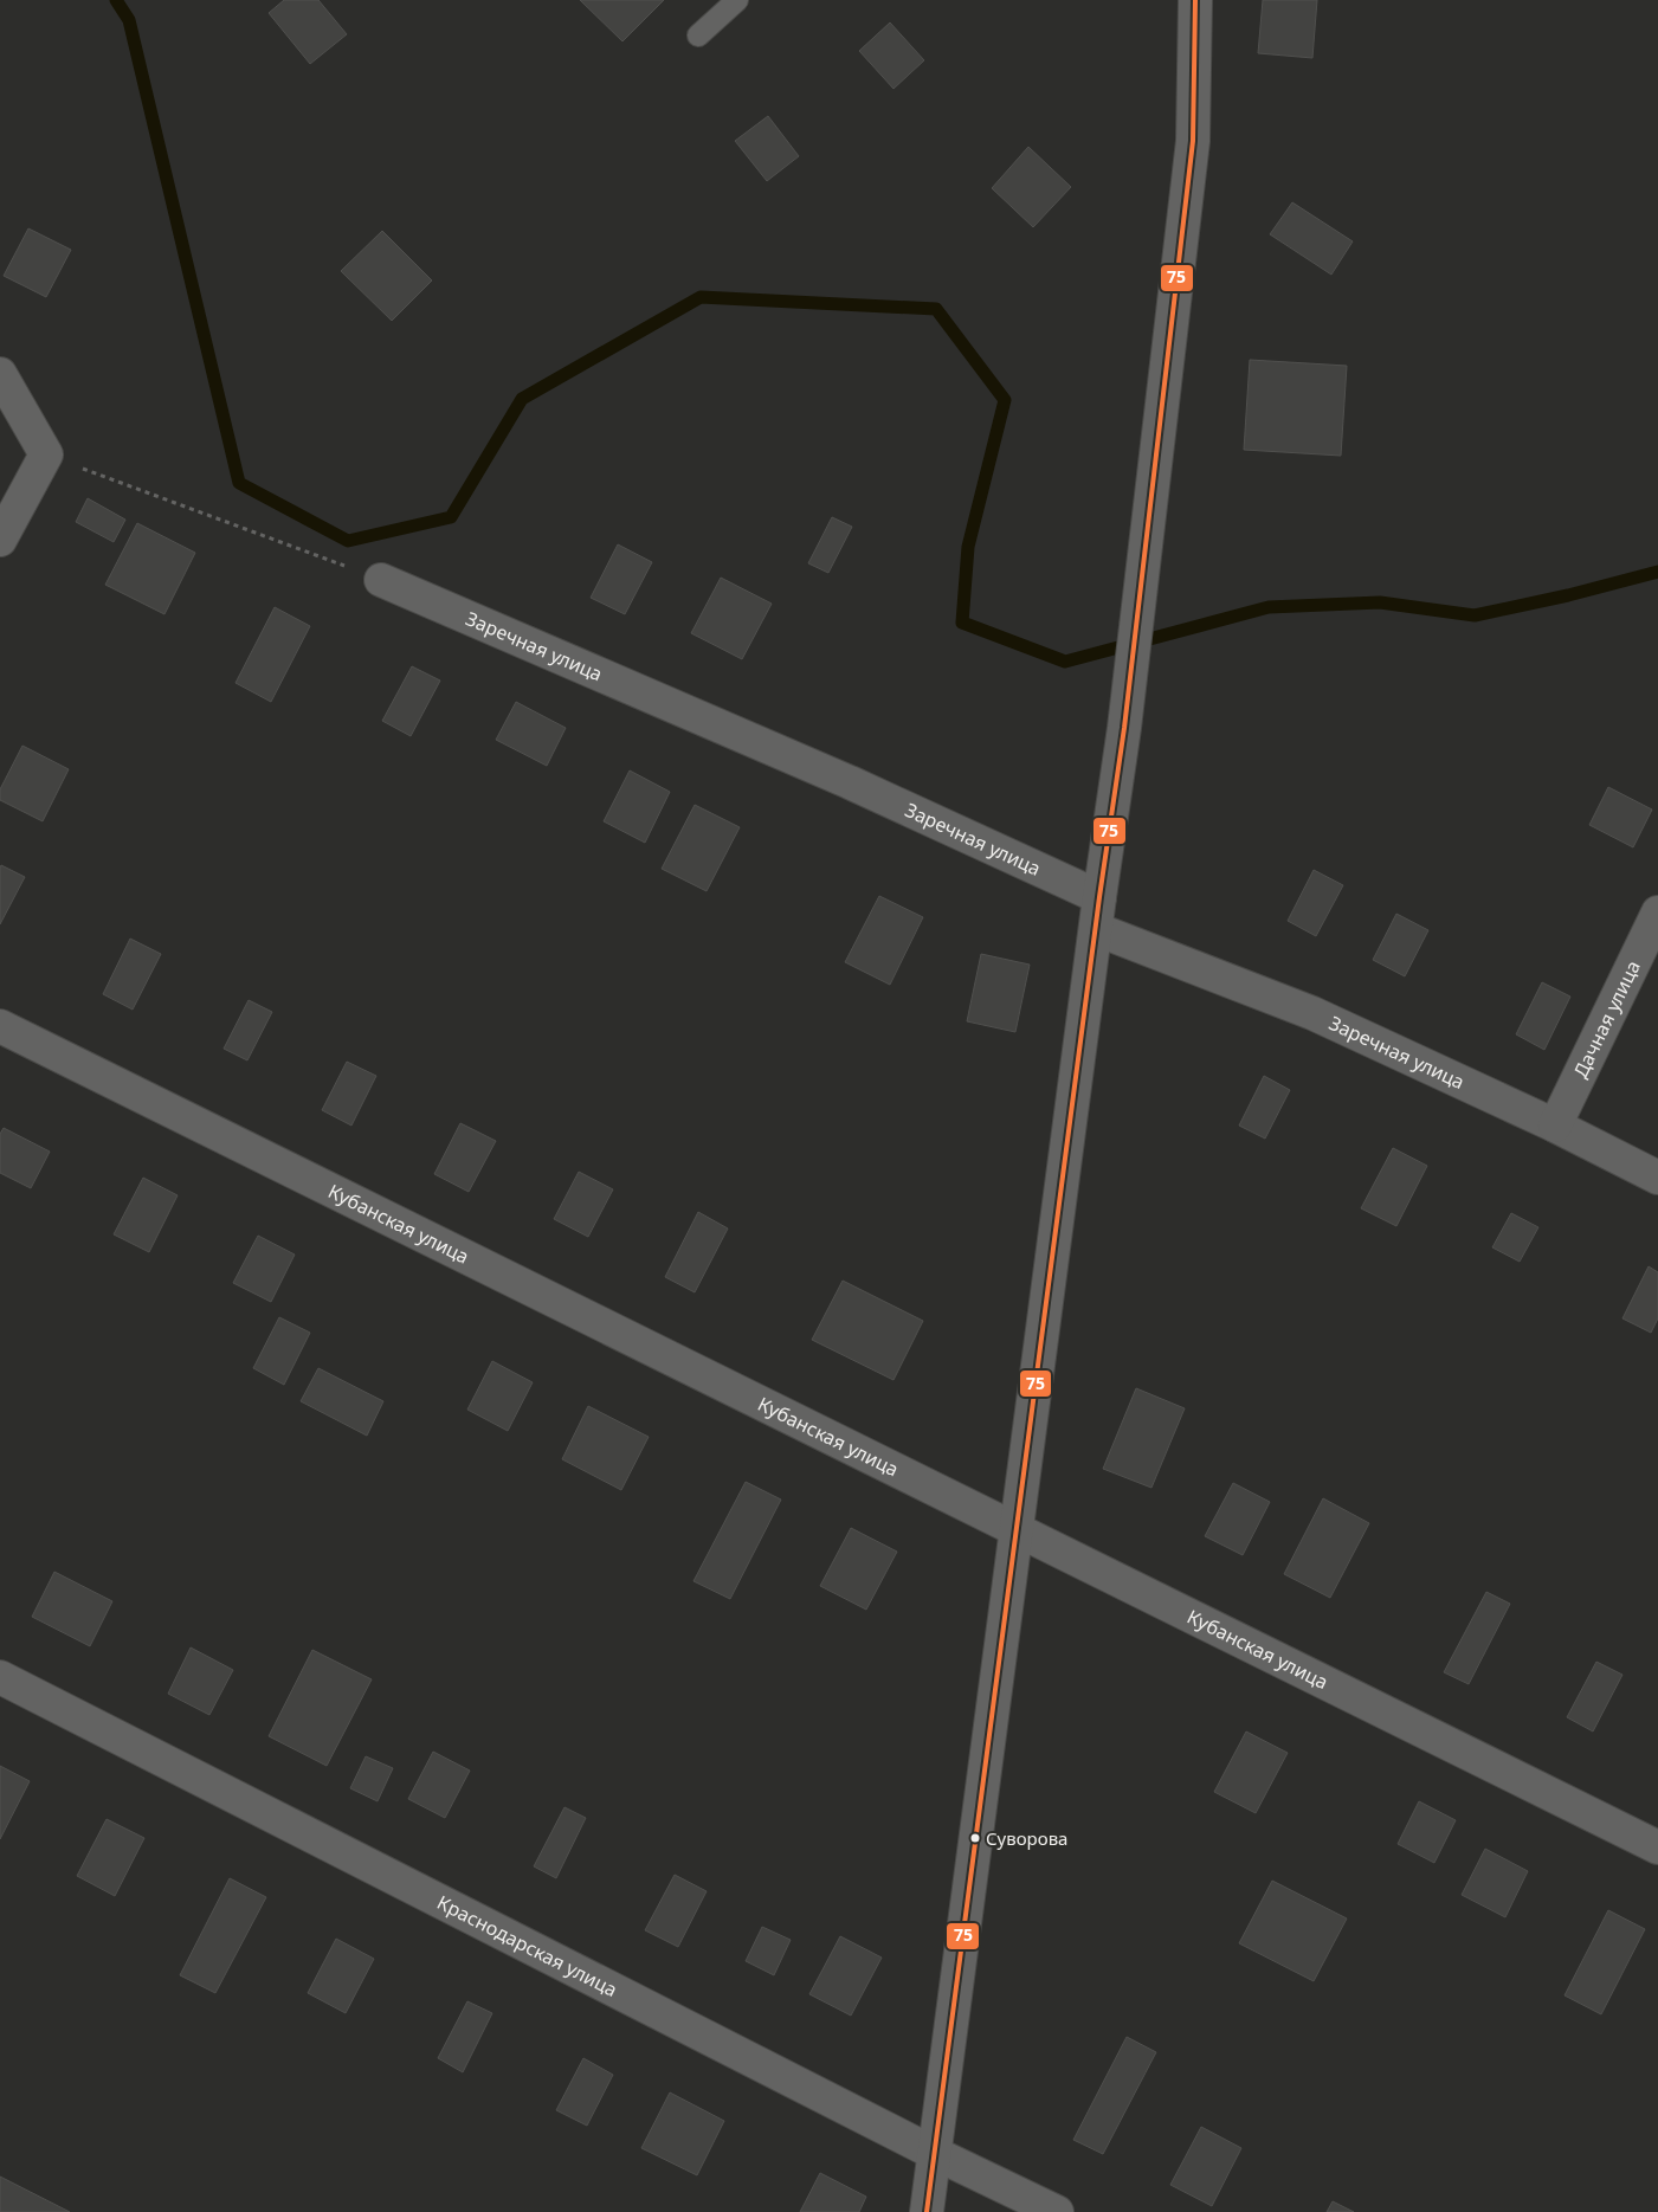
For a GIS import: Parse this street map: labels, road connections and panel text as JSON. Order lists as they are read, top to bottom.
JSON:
{
  "streets": {
    "street": [
      "Заречная улица",
      "Дачная улица",
      "Кубанская улица",
      "Краснодарская улица"
    ]
  },
  "crossings": [
    ["Заречная улица", "Дачная улица"]
  ],
  "places": ["Суворова"],
  "lines": ["transit line 75"]
}
